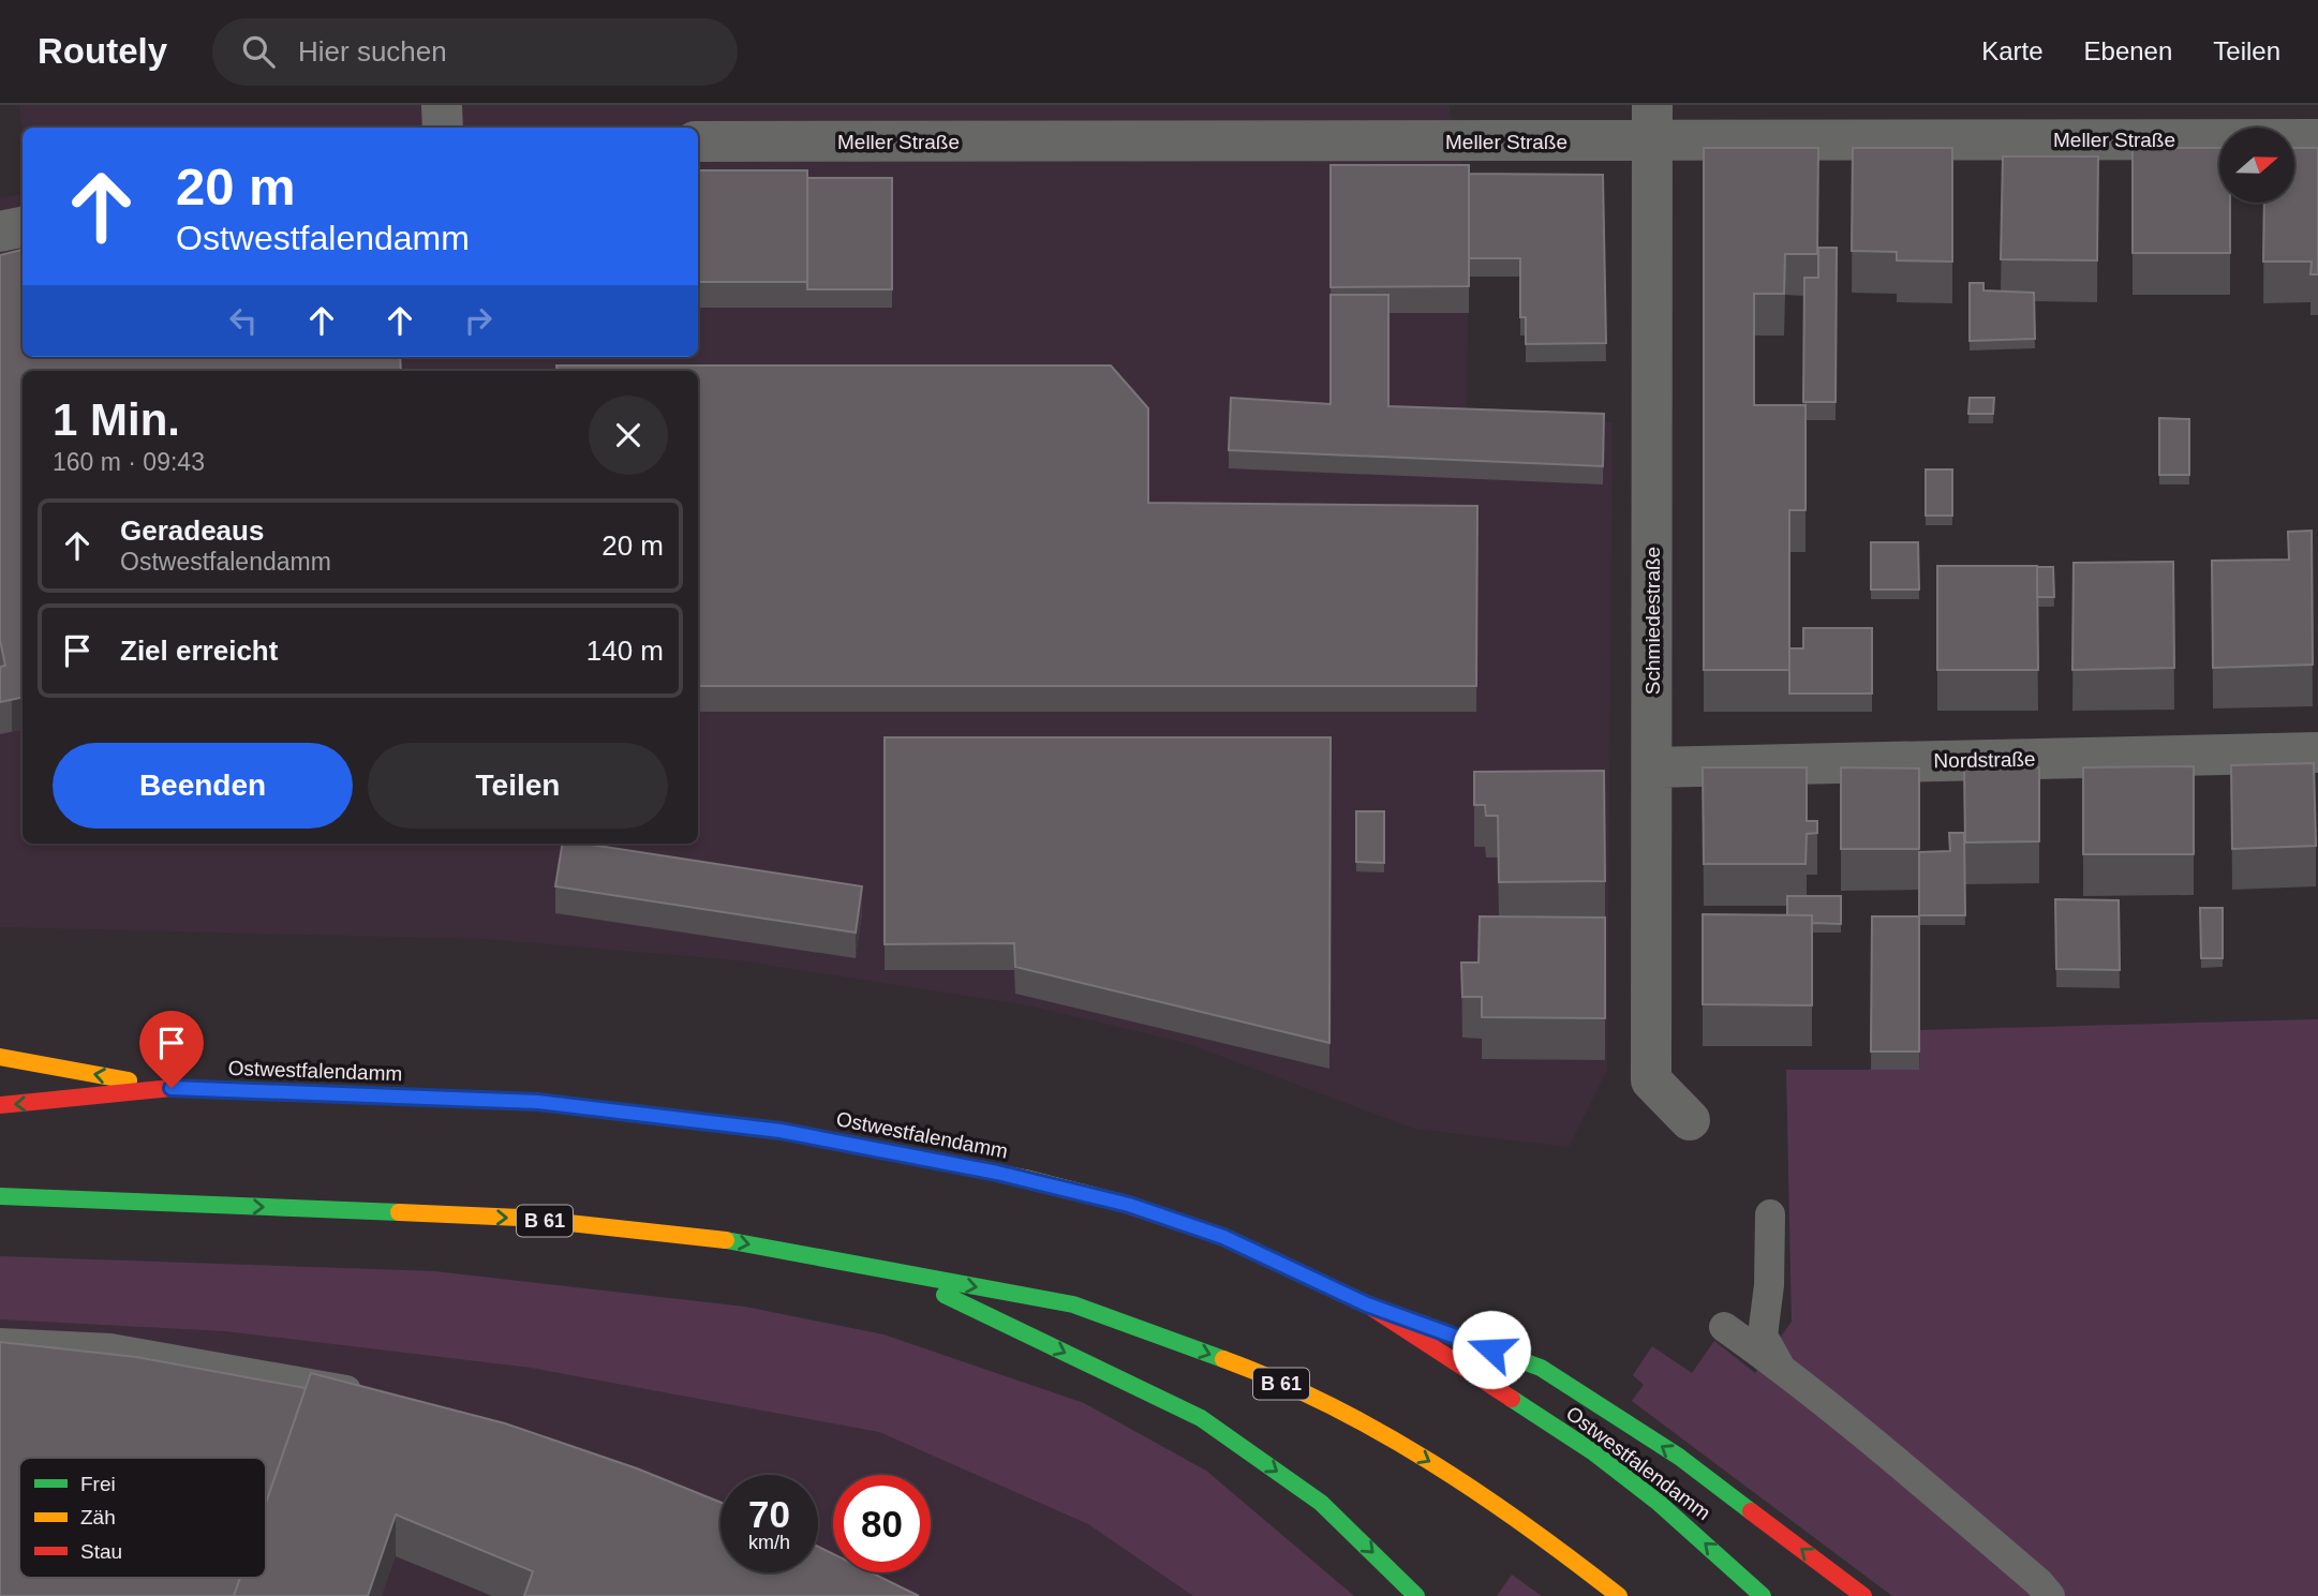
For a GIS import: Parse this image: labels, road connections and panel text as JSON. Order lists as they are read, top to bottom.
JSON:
{
  "streets": {
    "highway": ["Ostwestfalendamm", "B 61"],
    "street": ["Meller Straße", "Schmiedestraße", "Nordstraße"]
  },
  "crossings": [
    ["Meller Straße", "Schmiedestraße"],
    ["Schmiedestraße", "Nordstraße"]
  ],
  "legend": ["Frei", "Zäh", "Stau"],
  "north": "right",
  "page": {
    "header": "Routely",
    "search": "Hier suchen",
    "nav": ["Karte", "Ebenen", "Teilen"],
    "turn": ["20 m", "Ostwestfalendamm"],
    "heading": ["1 Min.", "160 m · 09:43"],
    "list": [
      {
        "name": "Geradeaus",
        "note": "Ostwestfalendamm",
        "value": "20 m"
      },
      {
        "name": "Ziel erreicht",
        "value": "140 m"
      }
    ],
    "buttons": ["Beenden", "Teilen"],
    "speed": "70 km/h",
    "limit": "80"
  }
}
